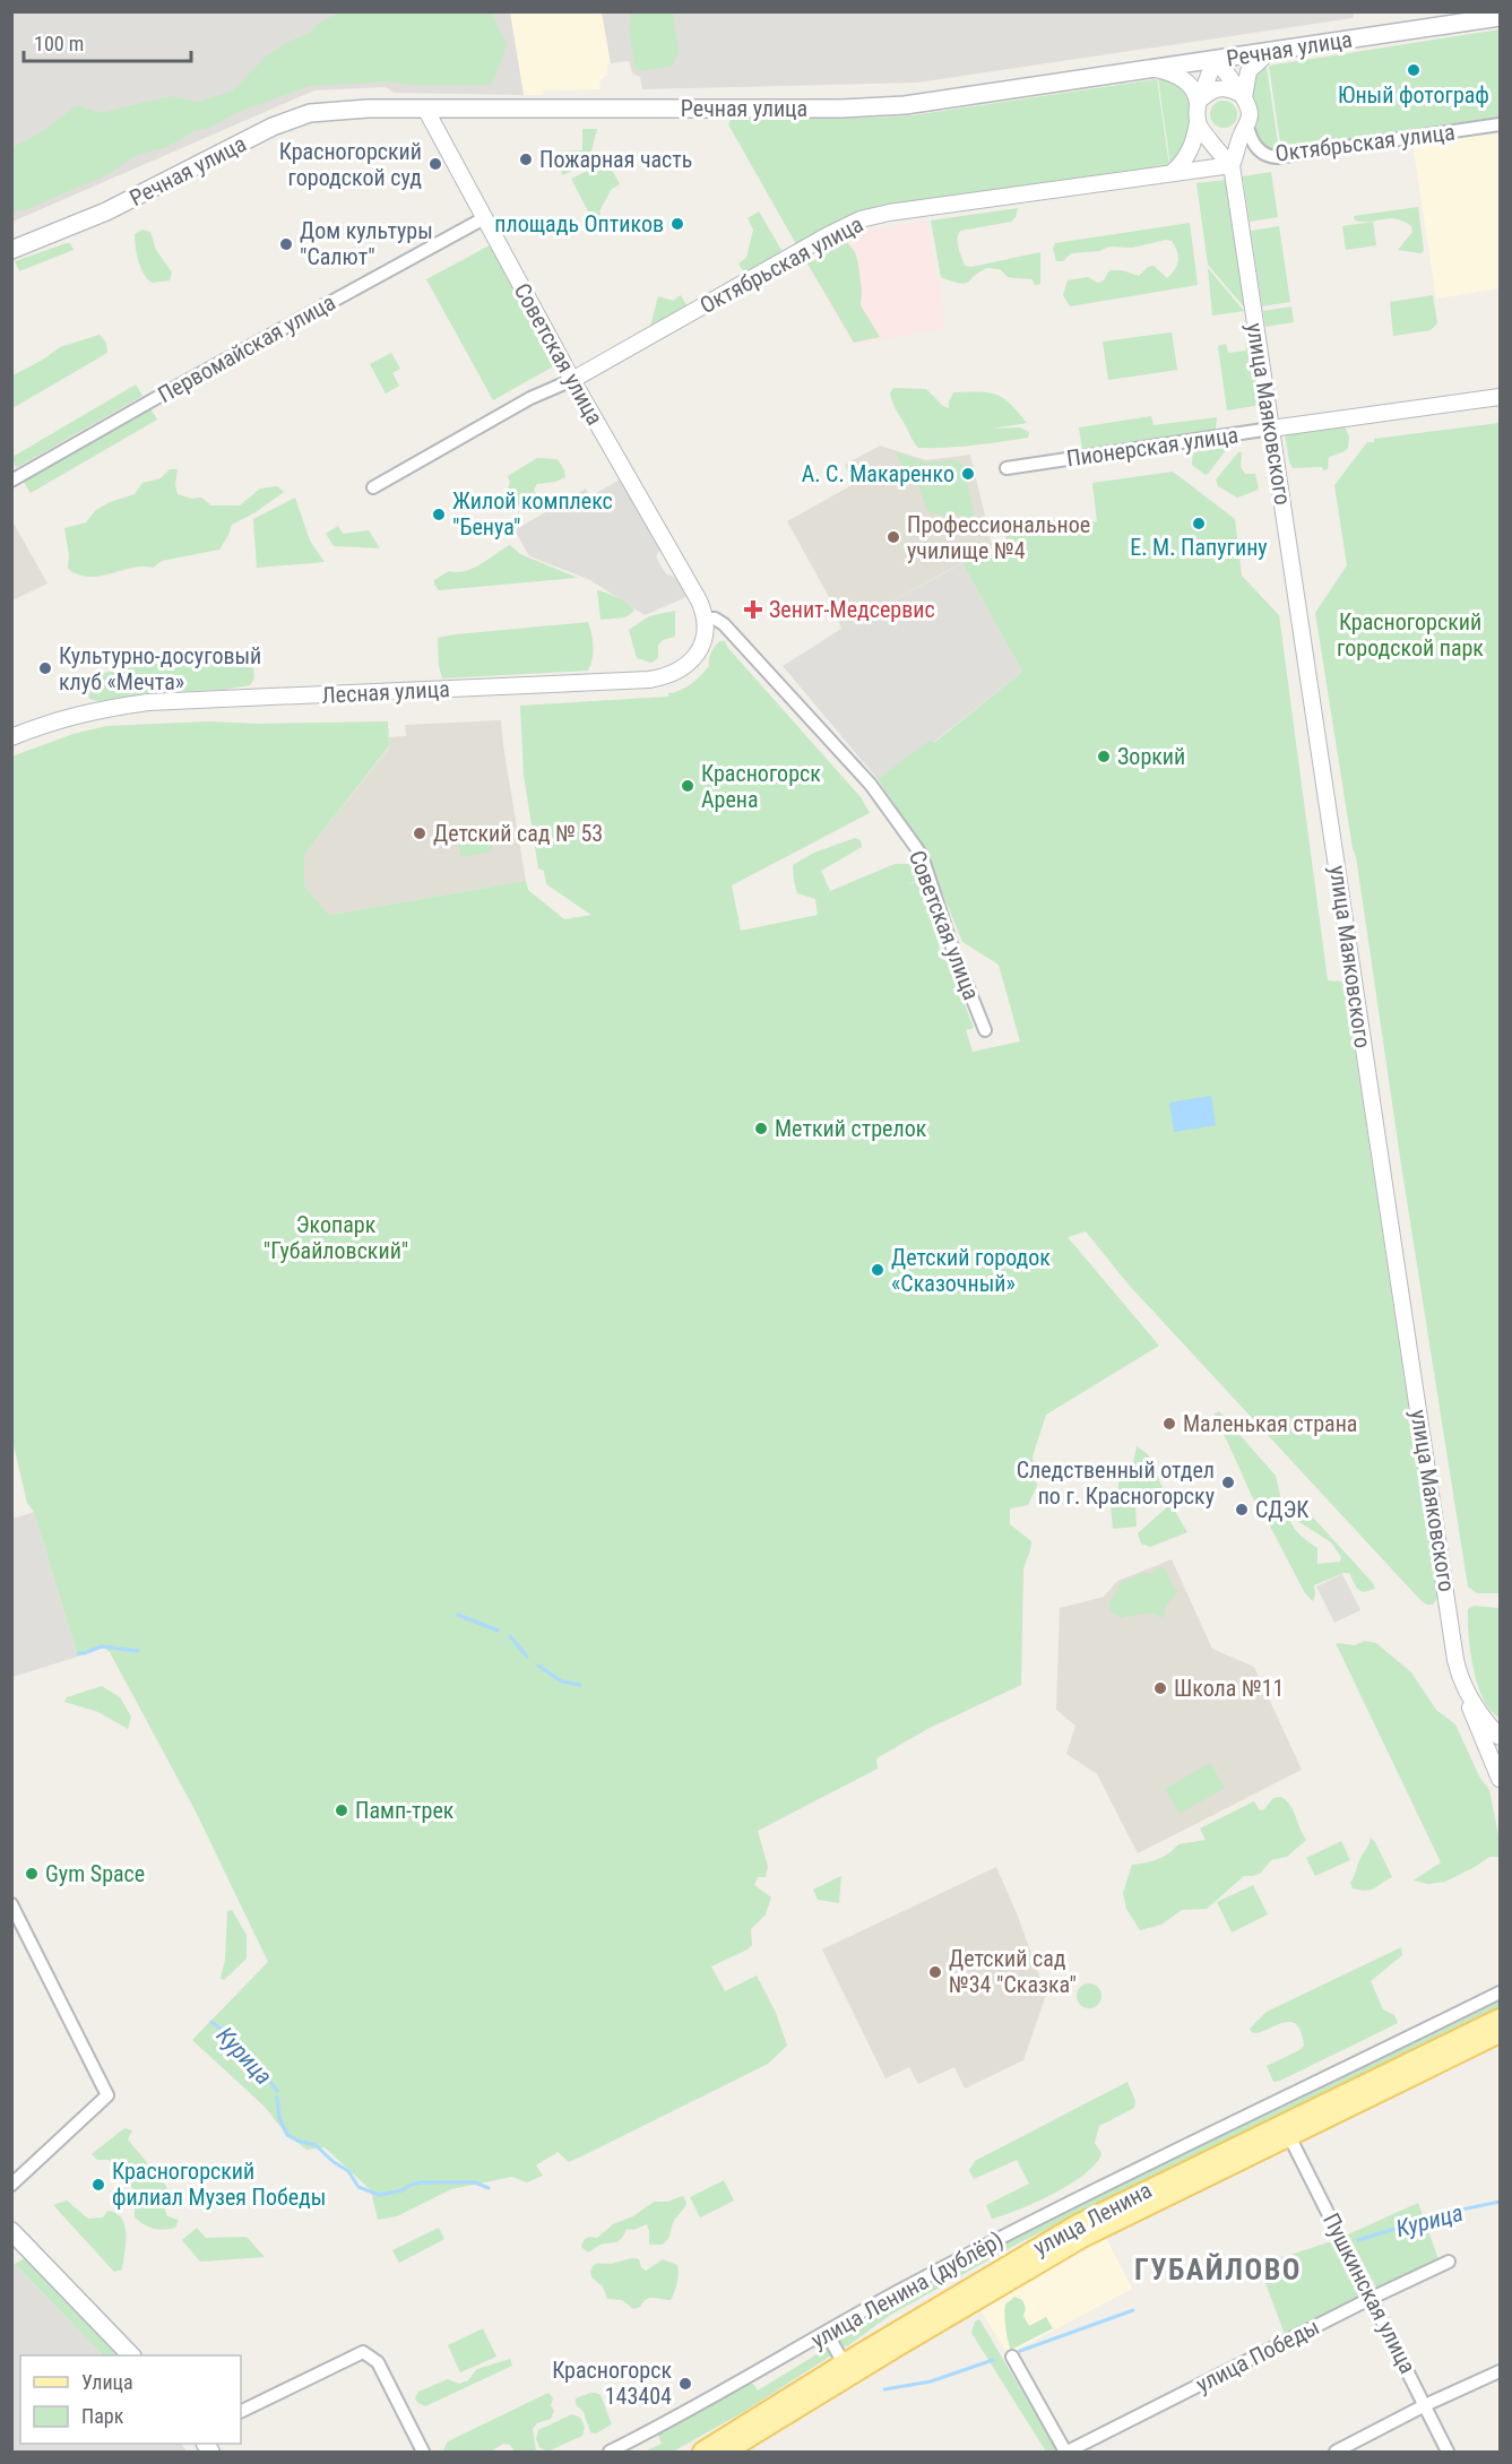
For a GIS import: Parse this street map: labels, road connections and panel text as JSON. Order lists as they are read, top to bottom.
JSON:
{
  "streets": {
    "main road": ["Речная улица", "улица Ленина"],
    "street": [
      "Октябрьская улица",
      "Первомайская улица",
      "Советская улица",
      "улица Маяковского",
      "Пионерская улица",
      "Лесная улица",
      "улица Ленина (дублёр)",
      "Пушкинская улица",
      "улица Победы"
    ]
  },
  "crossings": [
    ["Речная улица", "Советская улица"],
    ["Речная улица", "улица Маяковского"],
    ["Октябрьская улица", "Советская улица"],
    ["Октябрьская улица", "улица Маяковского"],
    ["Первомайская улица", "Советская улица"],
    ["Советская улица", "Лесная улица"],
    ["улица Маяковского", "Пионерская улица"],
    ["улица Ленина", "Пушкинская улица"],
    ["Пушкинская улица", "улица Победы"]
  ],
  "districts": ["ГУБАЙЛОВО"],
  "water": ["Курица"],
  "parks": ["Красногорский городской парк", "Экопарк \"Губайловский\""],
  "places": {
    "other": [
      "Юный фотограф",
      "Пожарная часть",
      "Красногорский городской суд",
      "площадь Оптиков",
      "Дом культуры \"Салют\"",
      "А. С. Макаренко",
      "Жилой комплекс \"Бенуа\"",
      "Е. М. Папугину",
      "Профессиональное училище №4",
      "Культурно-досуговый клуб «Мечта»",
      "Зоркий",
      "Красногорск Арена",
      "Детский сад № 53",
      "Меткий стрелок",
      "Детский городок «Сказочный»",
      "Маленькая страна",
      "Следственный отдел по г. Красногорску",
      "СДЭК",
      "Школа №11",
      "Памп-трек",
      "Gym Space",
      "Детский сад №34 \"Сказка\"",
      "Красногорский филиал Музея Победы",
      "Красногорск 143404"
    ],
    "health": ["Зенит-Медсервис"]
  },
  "legend": ["Улица", "Парк"],
  "scale_bar": "100 m"
}
